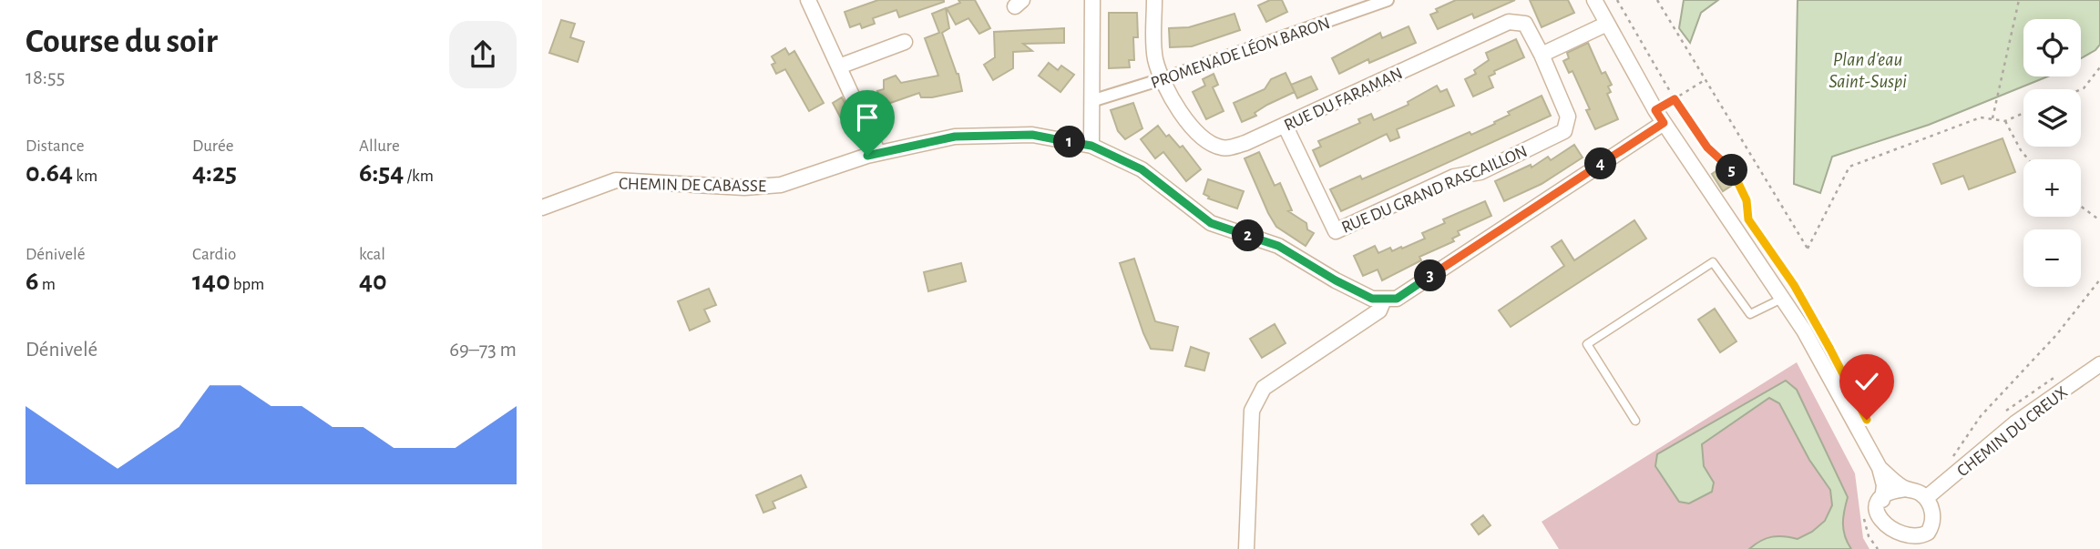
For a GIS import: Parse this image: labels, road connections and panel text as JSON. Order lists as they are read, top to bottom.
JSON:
{
  "streets": {
    "street": [
      "PROMENADE LÉON BARON",
      "RUE DU FARAMAN",
      "CHEMIN DE CABASSE",
      "RUE DU GRAND RASCAILLON",
      "CHEMIN DU CREUX"
    ]
  },
  "crossings": [
    ["PROMENADE LÉON BARON", "RUE DU FARAMAN"],
    ["RUE DU FARAMAN", "RUE DU GRAND RASCAILLON"]
  ],
  "water": ["Plan d'eau Saint-Suspi"],
  "page": {
    "heading": ["Course du soir", "18:55"],
    "map_buttons": ["+", "−"],
    "stats": [
      ["Distance", "0.64 km"],
      ["Durée", "4:25"],
      ["Allure", "6:54 /km"],
      ["Dénivelé", "6 m"],
      ["Cardio", "140 bpm"],
      ["kcal", "40"]
    ],
    "pins": [
      "1",
      "4",
      "5",
      "2",
      "3"
    ],
    "chart": ["Dénivelé", "69–73 m"]
  }
}
